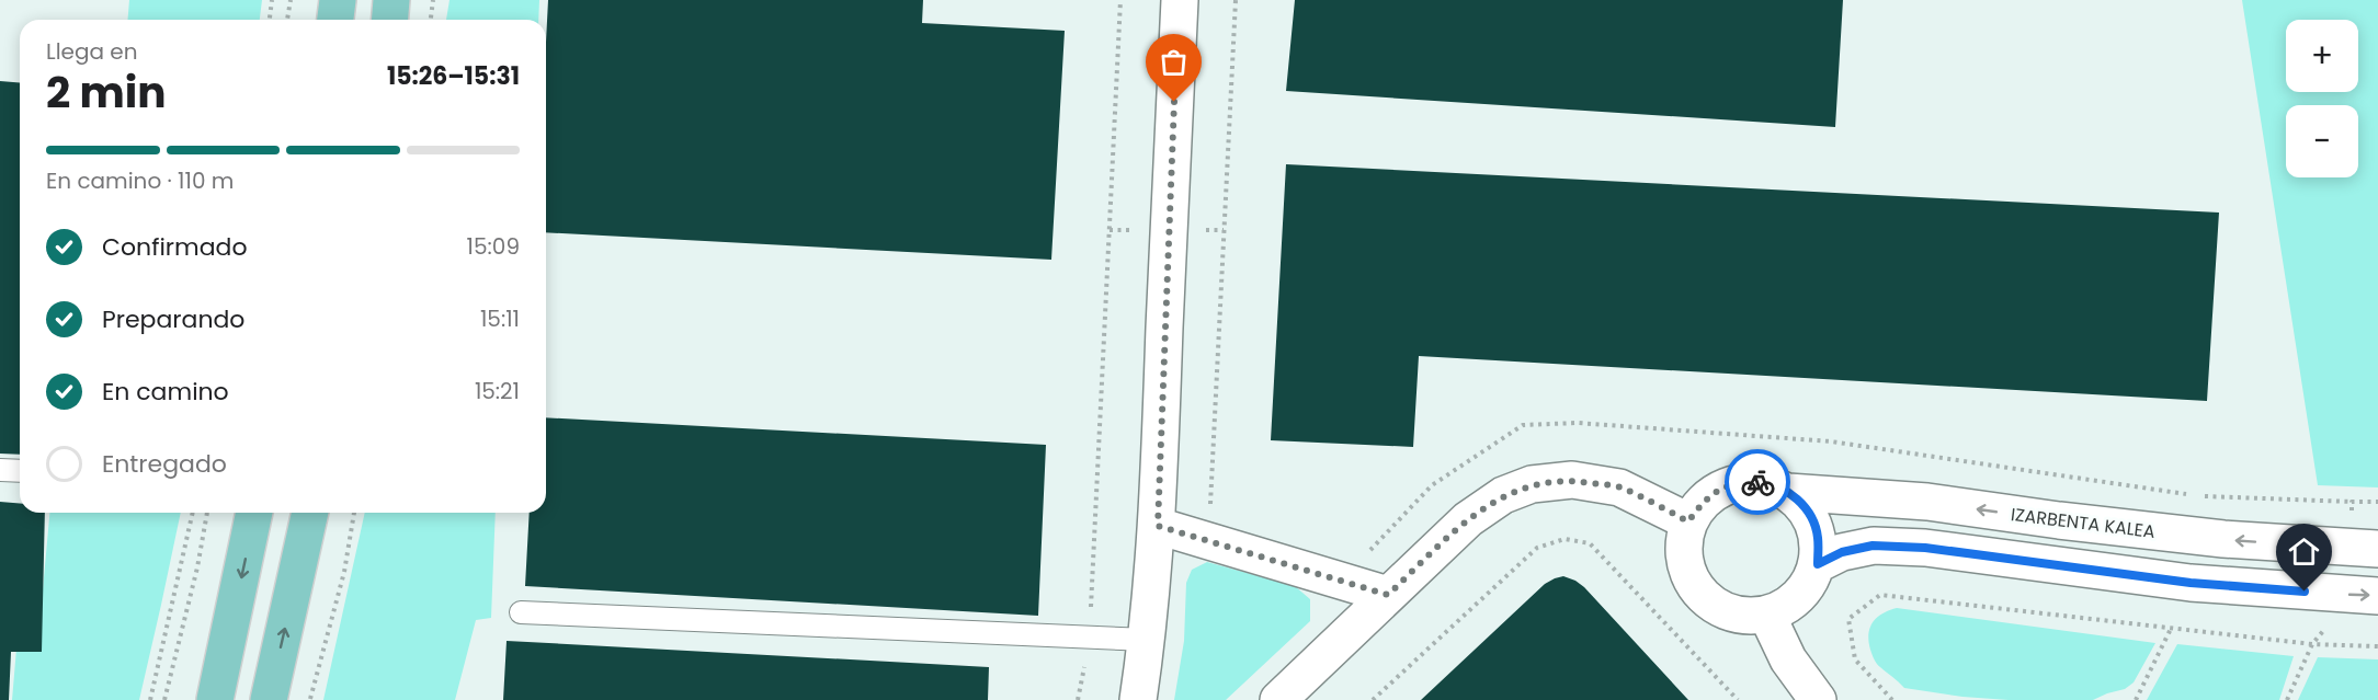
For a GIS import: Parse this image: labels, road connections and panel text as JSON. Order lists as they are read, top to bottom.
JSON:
{
  "streets": {
    "main road": ["IZARBENTA KALEA"]
  },
  "page": {
    "map_buttons": ["+", "−"],
    "heading": ["2 min", "Llega en", "15:26–15:31"],
    "bar": "En camino · 110 m",
    "list": [
      ["Confirmado", "15:09"],
      ["Preparando", "15:11"],
      ["En camino", "15:21"],
      "Entregado"
    ]
  }
}
